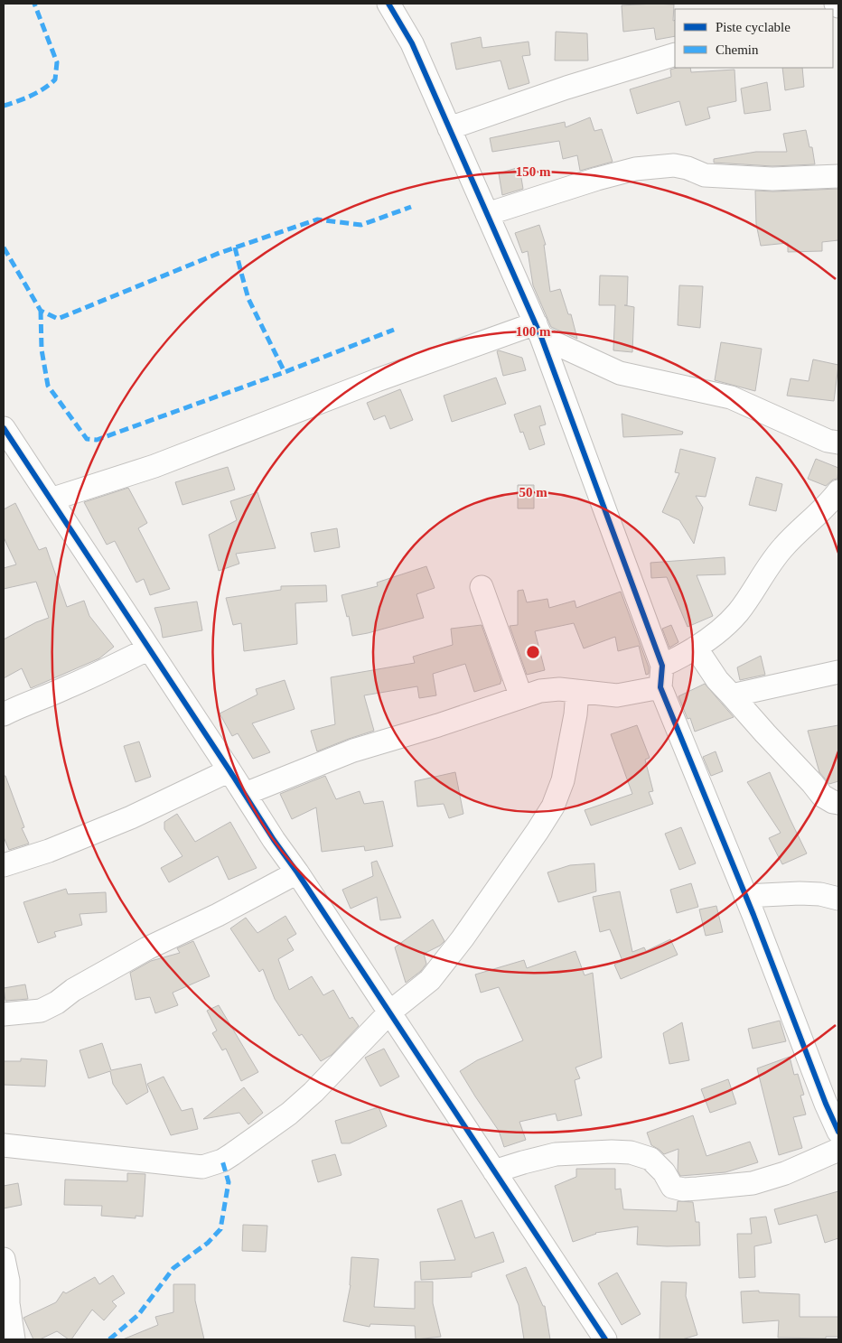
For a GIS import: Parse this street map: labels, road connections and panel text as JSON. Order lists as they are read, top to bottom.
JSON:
{
  "legend": ["Piste cyclable", "Chemin"],
  "rings": ["150 m", "100 m", "50 m"]
}
